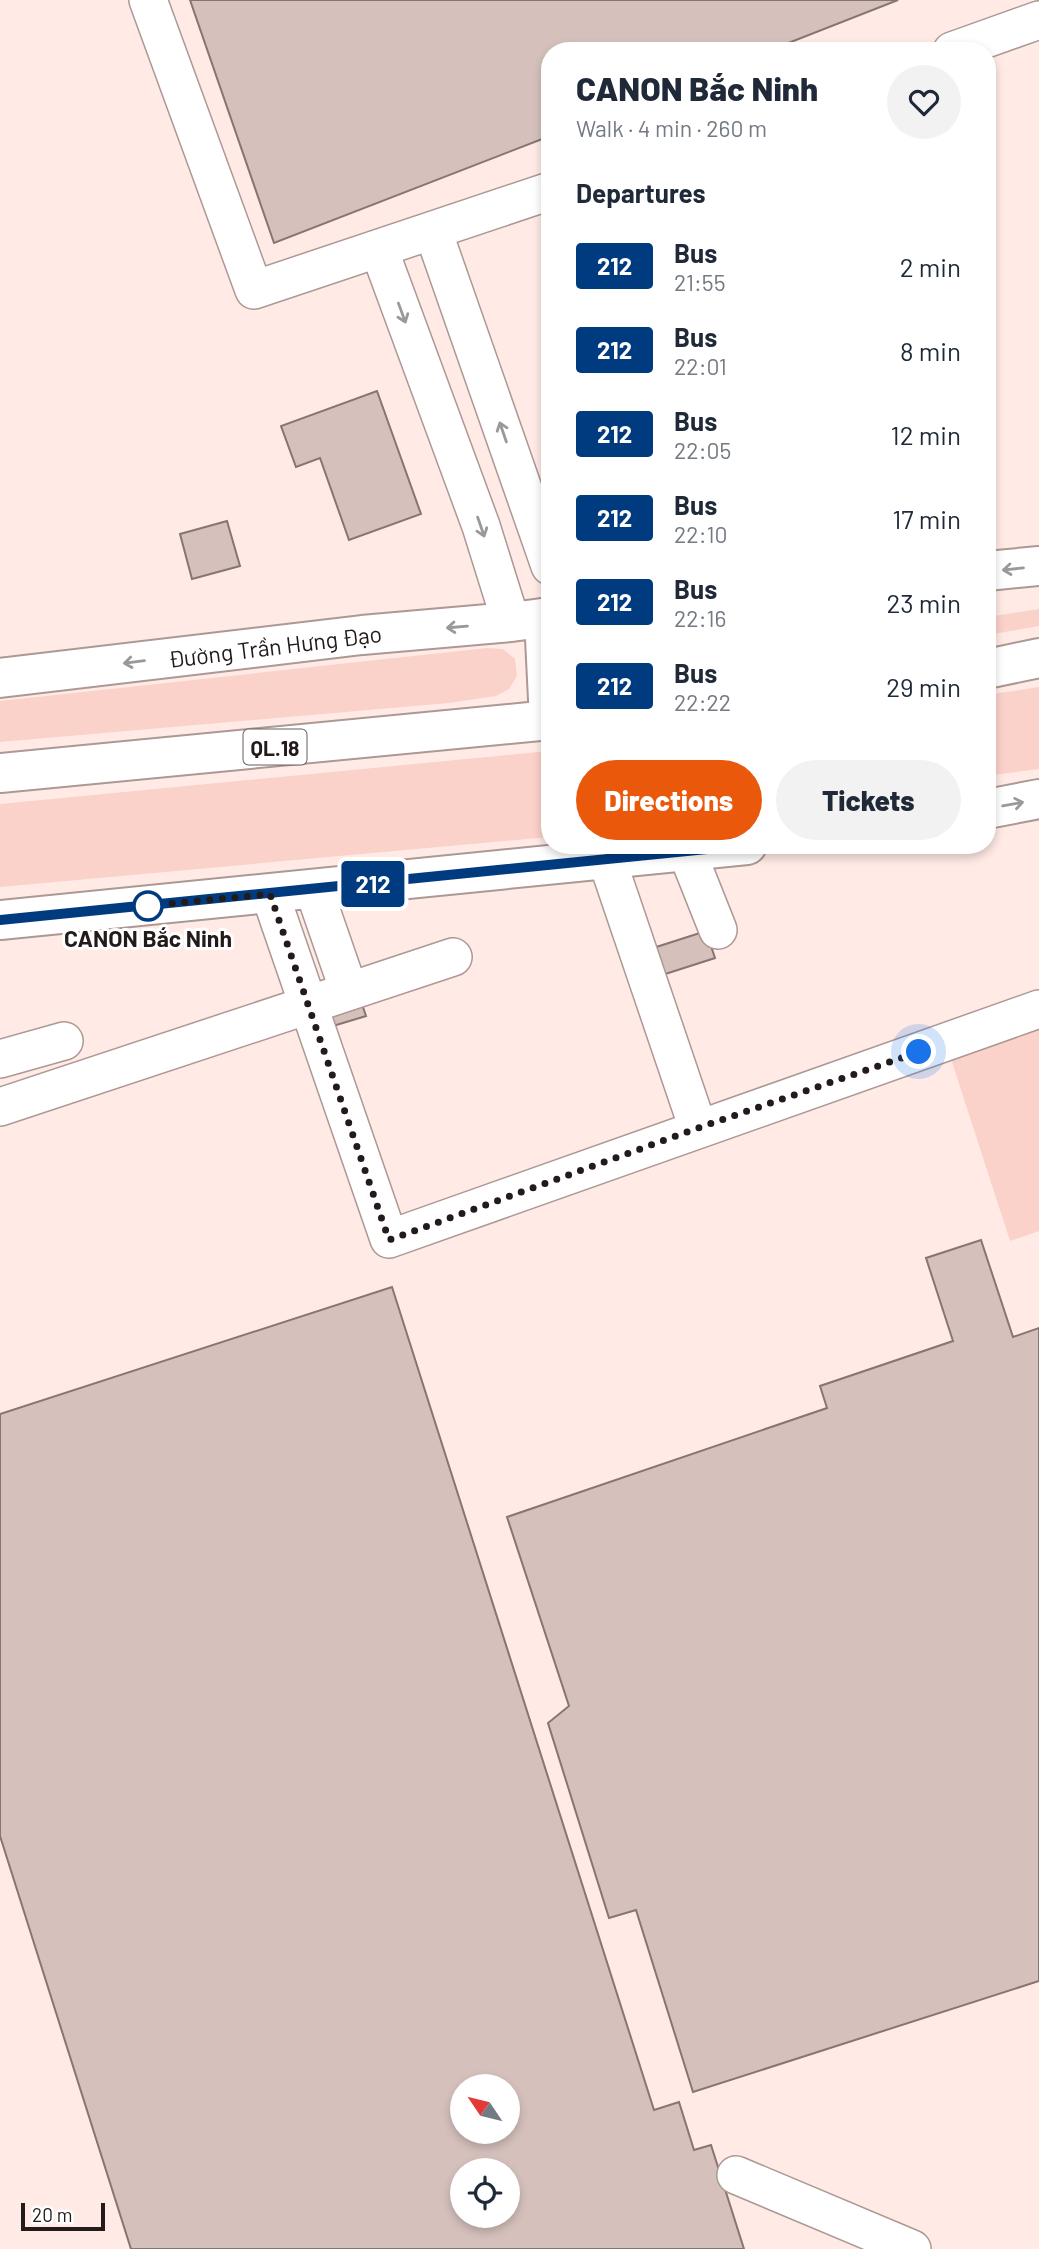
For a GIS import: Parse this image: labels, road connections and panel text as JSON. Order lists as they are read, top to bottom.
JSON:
{
  "streets": {
    "main road": ["Đường Trần Hưng Đạo", "QL.18"]
  },
  "places": ["CANON Bắc Ninh"],
  "lines": ["bus line 212"],
  "scale_bar": "20 m",
  "north": "top left",
  "page": {
    "on_map": "212",
    "heading": [
      ["CANON Bắc Ninh", "Walk · 4 min · 260 m"],
      "Departures"
    ],
    "list": [
      {
        "mark": "212",
        "name": "Bus",
        "note": "21:55",
        "value": "2 min"
      },
      {
        "mark": "212",
        "name": "Bus",
        "note": "22:01",
        "value": "8 min"
      },
      {
        "mark": "212",
        "name": "Bus",
        "note": "22:05",
        "value": "12 min"
      },
      {
        "mark": "212",
        "name": "Bus",
        "note": "22:10",
        "value": "17 min"
      },
      {
        "mark": "212",
        "name": "Bus",
        "note": "22:16",
        "value": "23 min"
      },
      {
        "mark": "212",
        "name": "Bus",
        "note": "22:22",
        "value": "29 min"
      }
    ],
    "buttons": ["Directions", "Tickets"],
    "scale": "20 m"
  }
}
